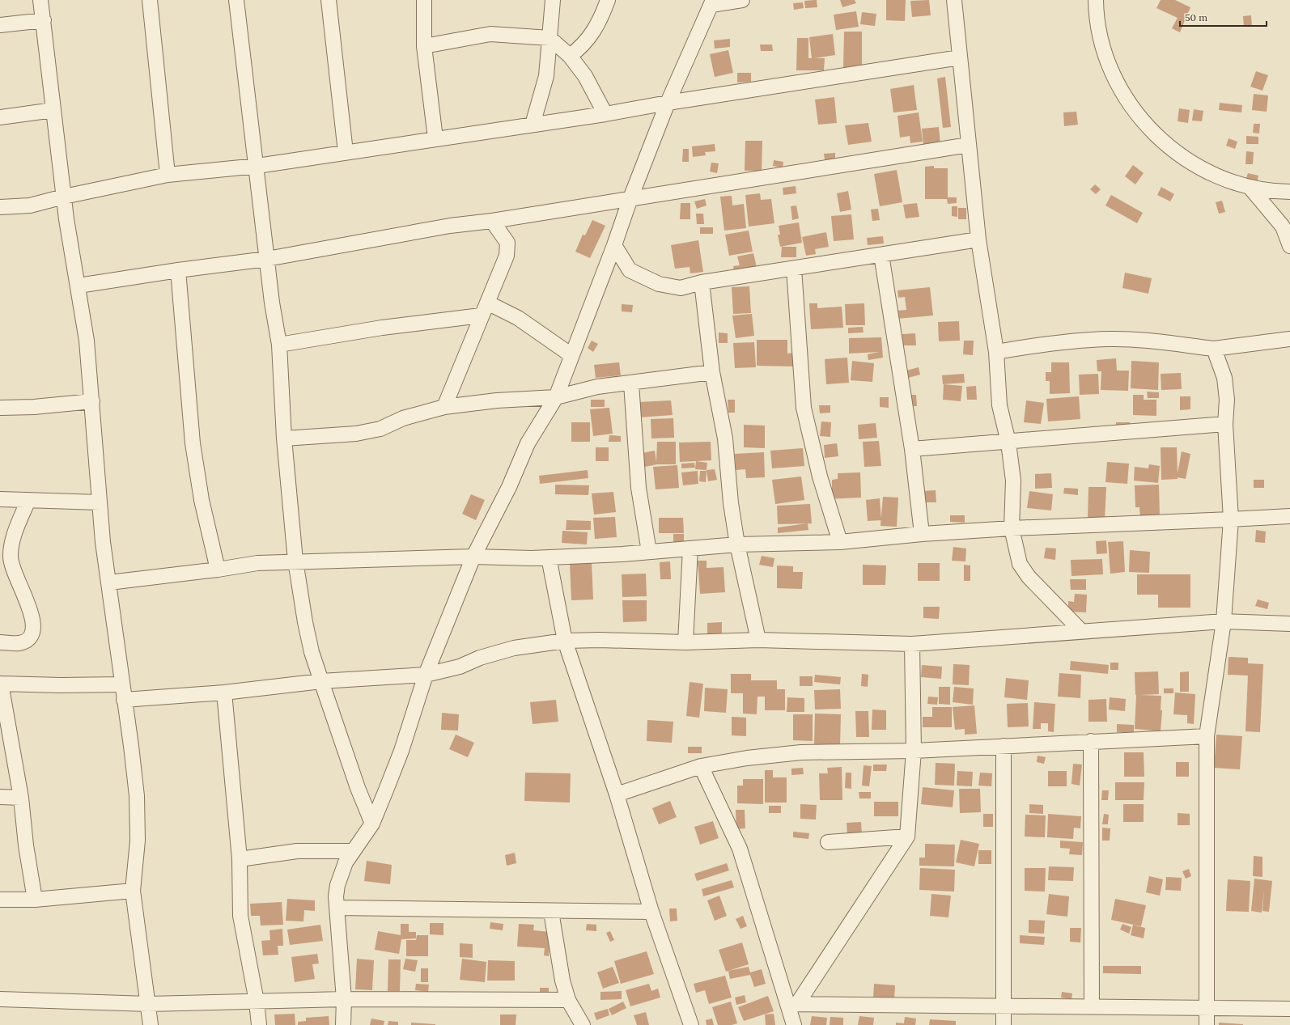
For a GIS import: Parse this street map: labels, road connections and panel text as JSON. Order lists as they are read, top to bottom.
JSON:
{
  "scale_bar": "50 m"
}
